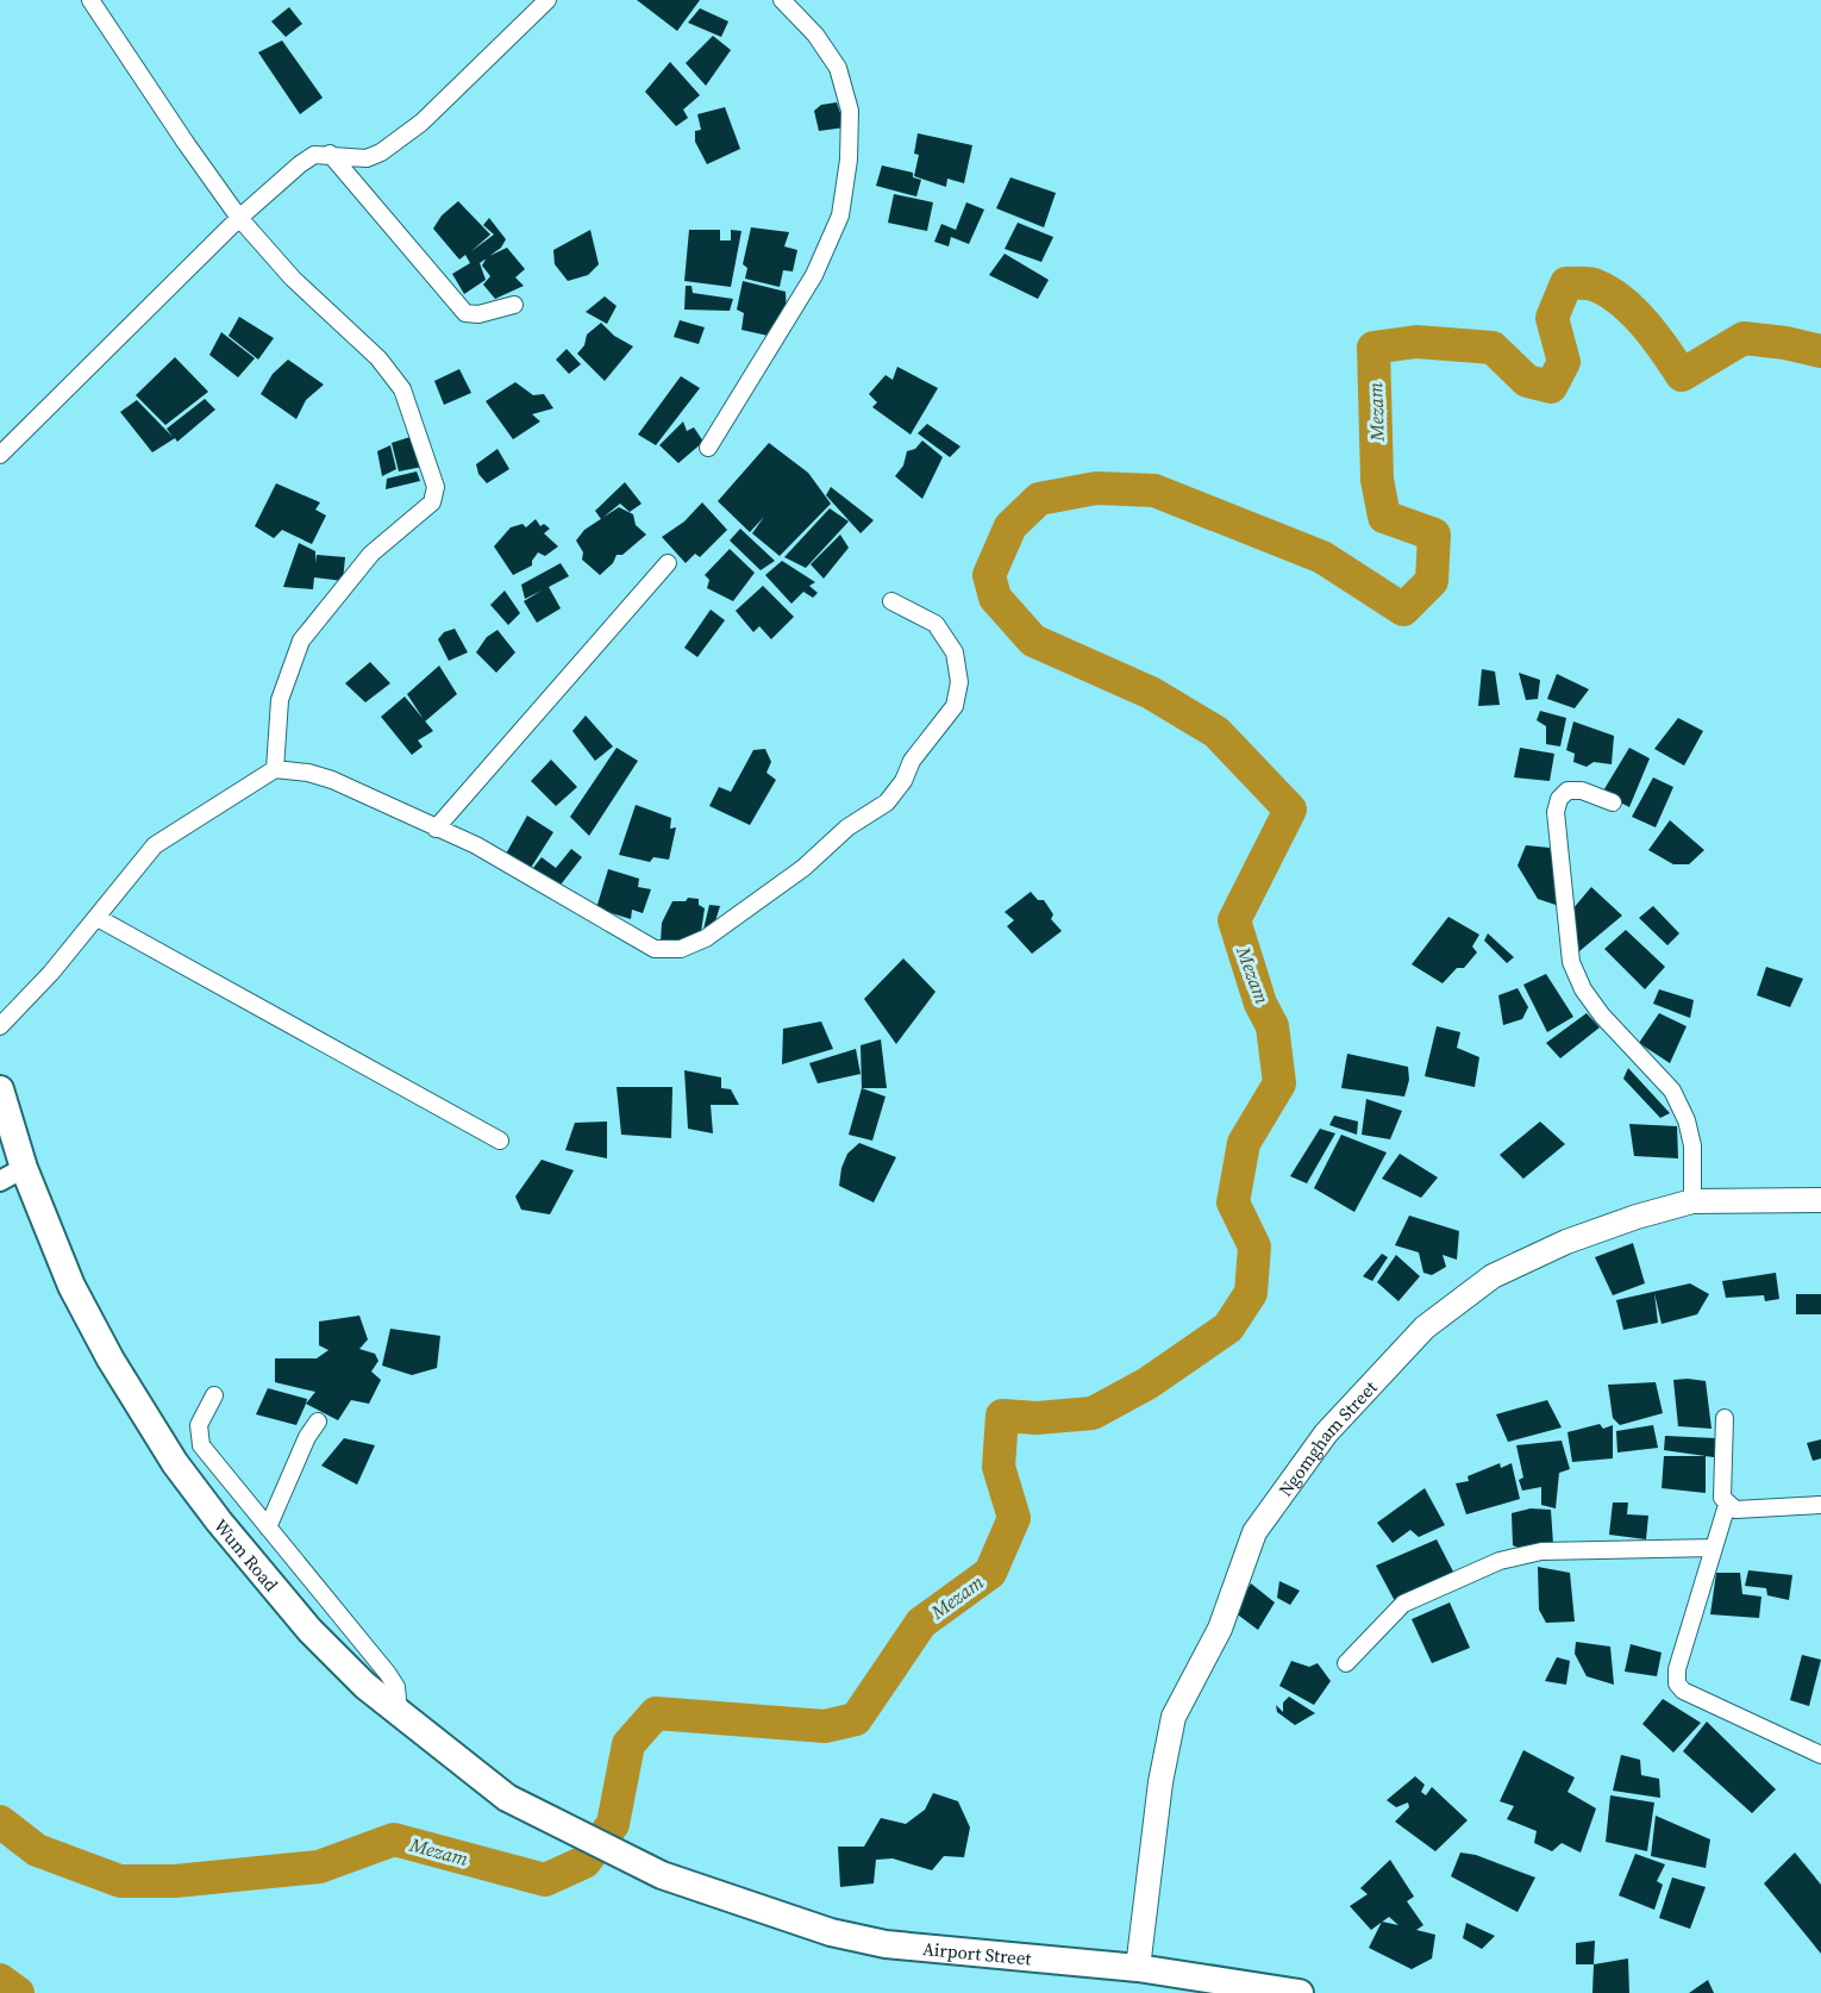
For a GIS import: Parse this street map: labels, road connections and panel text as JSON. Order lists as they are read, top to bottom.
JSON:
{
  "streets": {
    "highway": ["Wum Road", "Airport Street"],
    "main road": ["Ngomgham Street"]
  },
  "crossings": [
    ["Ngomgham Street", "Airport Street"],
    ["Wum Road", "Airport Street"]
  ],
  "water": ["Mezam"]
}
